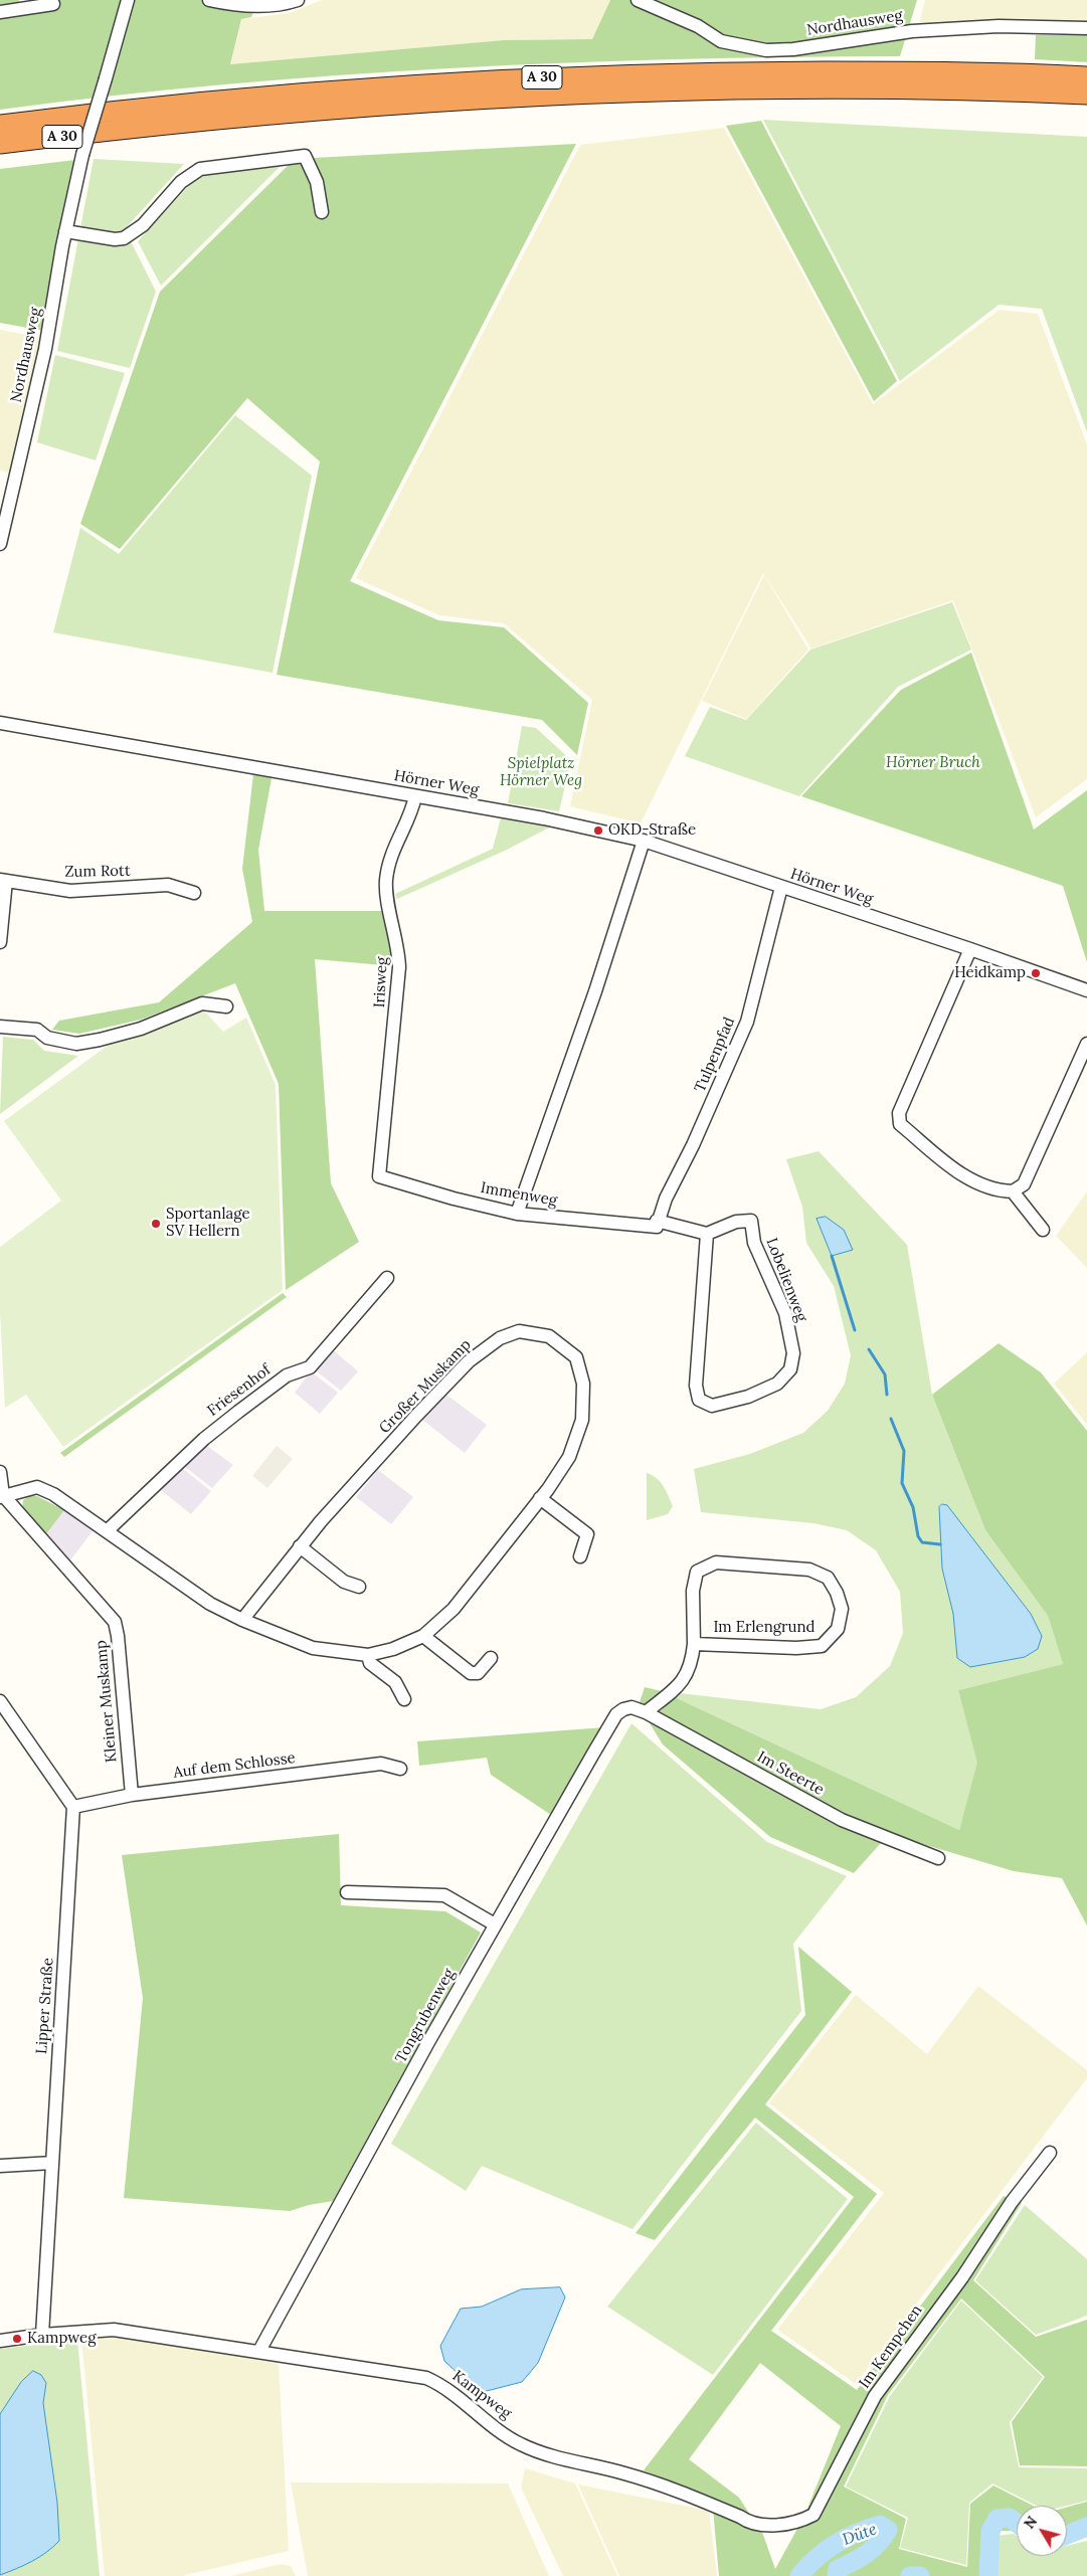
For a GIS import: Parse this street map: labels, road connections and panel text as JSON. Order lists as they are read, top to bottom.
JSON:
{
  "streets": {
    "highway": ["A 30"],
    "street": [
      "Nordhausweg",
      "Hörner Weg",
      "Zum Rott",
      "Irisweg",
      "Tulpenpfad",
      "Immenweg",
      "Lobelienweg",
      "Großer Muskamp",
      "Friesenhof",
      "Im Erlengrund",
      "Kleiner Muskamp",
      "Auf dem Schlosse",
      "Im Steerte",
      "Lipper Straße",
      "Tongrubenweg",
      "Im Kempchen",
      "Kampweg"
    ]
  },
  "crossings": [
    ["Hörner Weg", "Irisweg"],
    ["Hörner Weg", "Tulpenpfad"],
    ["Irisweg", "Immenweg"],
    ["Tulpenpfad", "Immenweg"],
    ["Großer Muskamp", "Friesenhof"],
    ["Großer Muskamp", "Kleiner Muskamp"],
    ["Im Erlengrund", "Im Steerte"],
    ["Kleiner Muskamp", "Auf dem Schlosse"],
    ["Auf dem Schlosse", "Lipper Straße"],
    ["Im Steerte", "Tongrubenweg"],
    ["Lipper Straße", "Kampweg"],
    ["Tongrubenweg", "Kampweg"],
    ["Im Kempchen", "Kampweg"]
  ],
  "water": ["Düte"],
  "parks": ["Hörner Bruch", "Spielplatz Hörner Weg"],
  "places": [
    "OKD-Straße",
    "Heidkamp",
    "Sportanlage SV Hellern",
    "Kampweg"
  ],
  "north": "top left"
}
